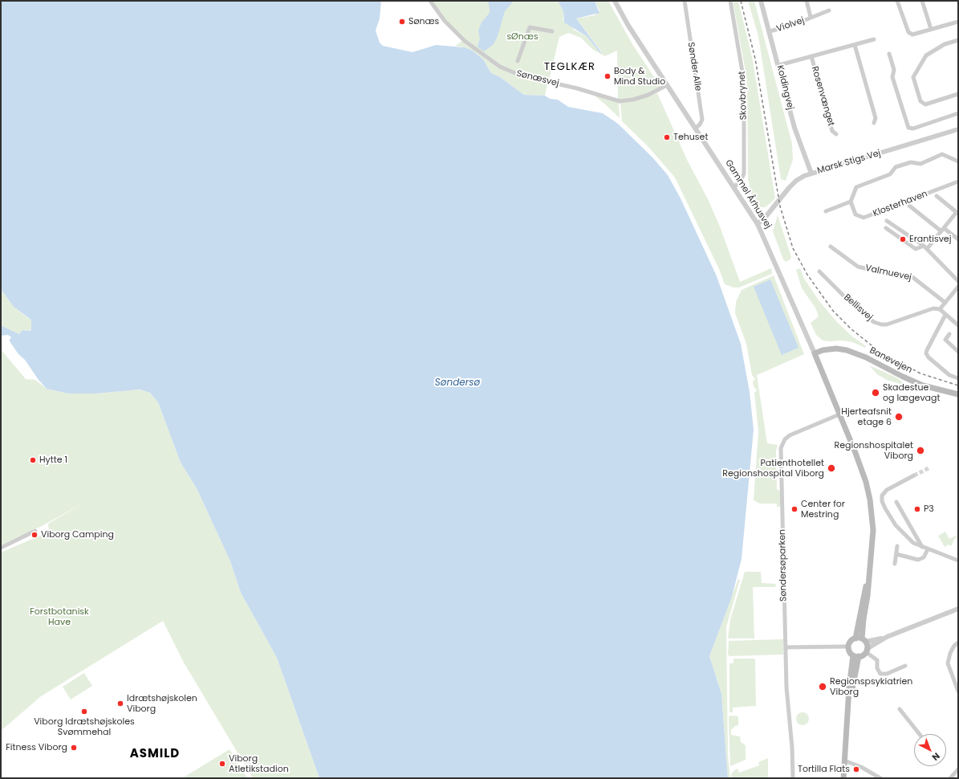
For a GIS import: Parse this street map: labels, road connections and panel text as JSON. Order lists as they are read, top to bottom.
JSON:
{
  "streets": {
    "main road": ["Gammel Århusvej", "Banevejen"],
    "street": [
      "Violvej",
      "Sønder Alle",
      "Sønæsvej",
      "Koldingvej",
      "Skovbrynet",
      "Rosenvænget",
      "Marsk Stigs Vej",
      "Klosterhaven",
      "Valmuevej",
      "Bellisvej",
      "Søndersøparken"
    ]
  },
  "crossings": [
    ["Violvej", "Koldingvej"],
    ["Sønder Alle", "Gammel Århusvej"],
    ["Sønæsvej", "Gammel Århusvej"],
    ["Koldingvej", "Rosenvænget"],
    ["Koldingvej", "Marsk Stigs Vej"],
    ["Skovbrynet", "Gammel Århusvej"],
    ["Marsk Stigs Vej", "Gammel Århusvej"],
    ["Gammel Århusvej", "Banevejen"],
    ["Gammel Århusvej", "Søndersøparken"]
  ],
  "districts": ["TEGLKÆR", "ASMILD"],
  "water": ["Søndersø"],
  "parks": ["sØnæs", "Forstbotanisk Have"],
  "places": [
    "Sønæs",
    "Body & Mind Studio",
    "Tehuset",
    "Erantisvej",
    "Skadestue og lægevagt",
    "Hjerteafsnit etage 6",
    "Regionshospitalet Viborg",
    "Hytte 1",
    "Patienthotellet Regionshospital Viborg",
    "Center for Mestring",
    "P3",
    "Viborg Camping",
    "Regionspsykiatrien Viborg",
    "Idrætshøjskolen Viborg",
    "Viborg Idrætshøjskoles Svømmehal",
    "Fitness Viborg",
    "Viborg Atletikstadion",
    "Tortilla Flats"
  ],
  "north": "bottom right"
}
